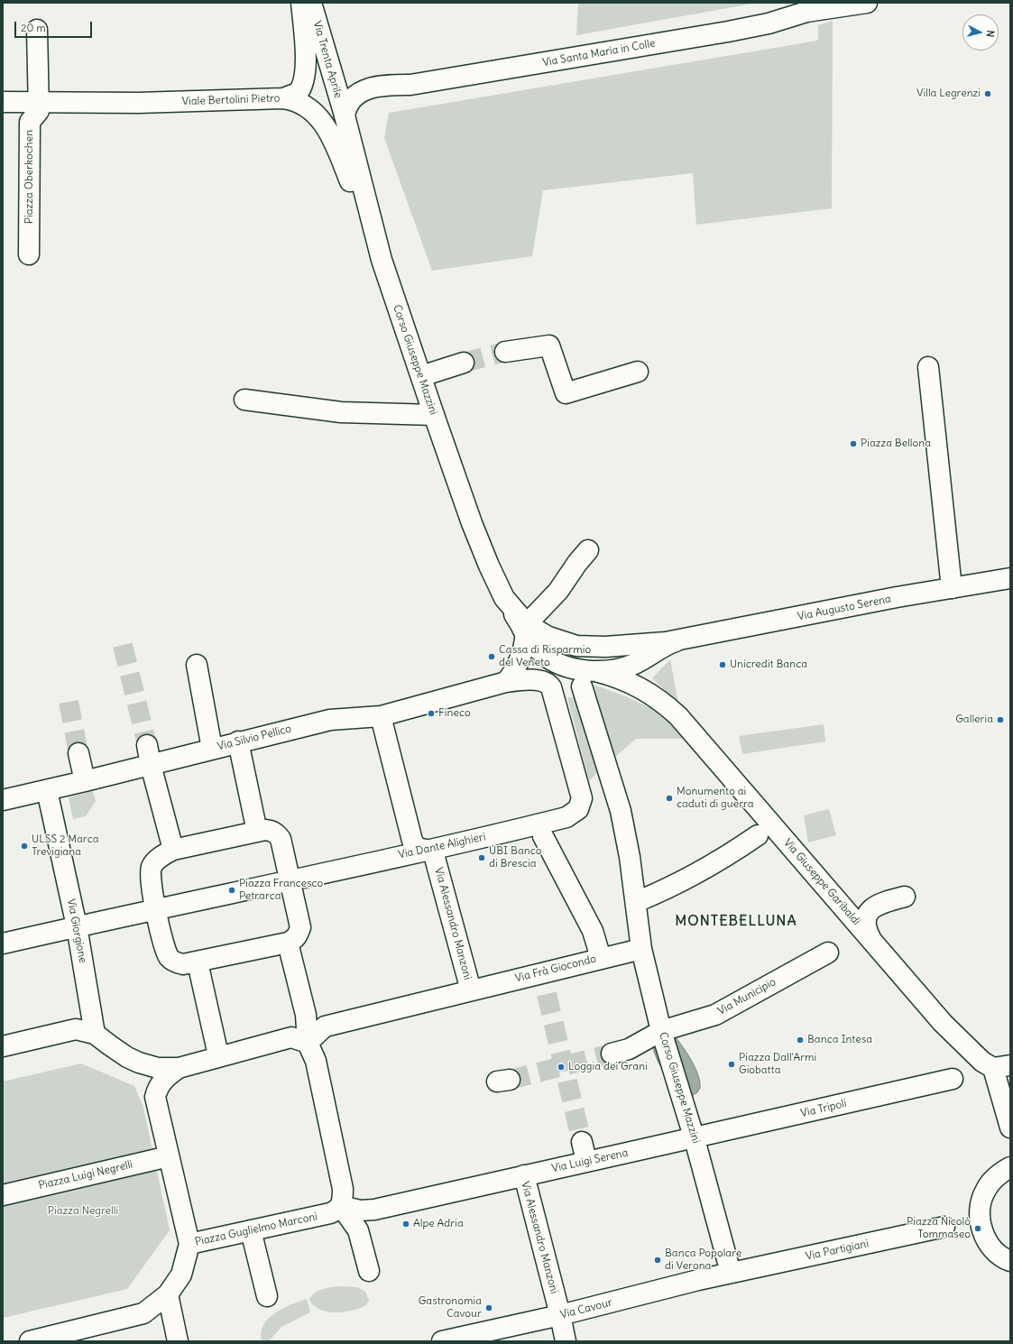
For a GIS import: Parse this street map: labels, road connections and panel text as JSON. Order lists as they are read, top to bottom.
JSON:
{
  "streets": {
    "street": [
      "Via Santa Maria in Colle",
      "Via Trenta Aprile",
      "Viale Bertolini Pietro",
      "Piazza Oberkochen",
      "Corso Giuseppe Mazzini",
      "Via Augusto Serena",
      "Via Silvio Pellico",
      "Via Dante Alighieri",
      "Via Giuseppe Garibaldi",
      "Via Alessandro Manzoni",
      "Via Giorgione",
      "Via Frà Giocondo",
      "Via Municipio",
      "Via Tripoli",
      "Via Luigi Serena",
      "Piazza Luigi Negrelli",
      "Piazza Guglielmo Marconi",
      "Via Partigiani",
      "Via Cavour"
    ]
  },
  "crossings": [
    ["Via Santa Maria in Colle", "Via Trenta Aprile"],
    ["Via Santa Maria in Colle", "Corso Giuseppe Mazzini"],
    ["Via Trenta Aprile", "Viale Bertolini Pietro"],
    ["Via Trenta Aprile", "Corso Giuseppe Mazzini"],
    ["Viale Bertolini Pietro", "Piazza Oberkochen"],
    ["Viale Bertolini Pietro", "Corso Giuseppe Mazzini"],
    ["Corso Giuseppe Mazzini", "Via Augusto Serena"],
    ["Corso Giuseppe Mazzini", "Via Giuseppe Garibaldi"],
    ["Corso Giuseppe Mazzini", "Via Frà Giocondo"],
    ["Corso Giuseppe Mazzini", "Via Municipio"],
    ["Corso Giuseppe Mazzini", "Via Tripoli"],
    ["Corso Giuseppe Mazzini", "Via Partigiani"],
    ["Corso Giuseppe Mazzini", "Via Cavour"],
    ["Via Augusto Serena", "Via Giuseppe Garibaldi"],
    ["Via Silvio Pellico", "Via Giorgione"],
    ["Via Dante Alighieri", "Via Giuseppe Garibaldi"],
    ["Via Dante Alighieri", "Via Alessandro Manzoni"],
    ["Via Alessandro Manzoni", "Via Frà Giocondo"],
    ["Via Alessandro Manzoni", "Via Luigi Serena"],
    ["Via Alessandro Manzoni", "Via Cavour"],
    ["Via Tripoli", "Via Luigi Serena"],
    ["Piazza Luigi Negrelli", "Piazza Guglielmo Marconi"],
    ["Via Partigiani", "Via Cavour"]
  ],
  "districts": ["MONTEBELLUNA"],
  "parks": ["Piazza Negrelli"],
  "places": [
    "Villa Legrenzi",
    "Piazza Bellona",
    "Cassa di Risparmio del Veneto",
    "Unicredit Banca",
    "Fineco",
    "Galleria",
    "Monumento ai caduti di guerra",
    "ULSS 2 Marca Trevigiana",
    "UBI Banco di Brescia",
    "Piazza Francesco Petrarca",
    "Banca Intesa",
    "Piazza Dall'Armi Giobatta",
    "Loggia dei Grani",
    "Alpe Adria",
    "Piazza Nicolò Tommaseo",
    "Banca Popolare di Verona",
    "Gastronomia Cavour"
  ],
  "scale_bar": "20 m",
  "north": "right"
}
